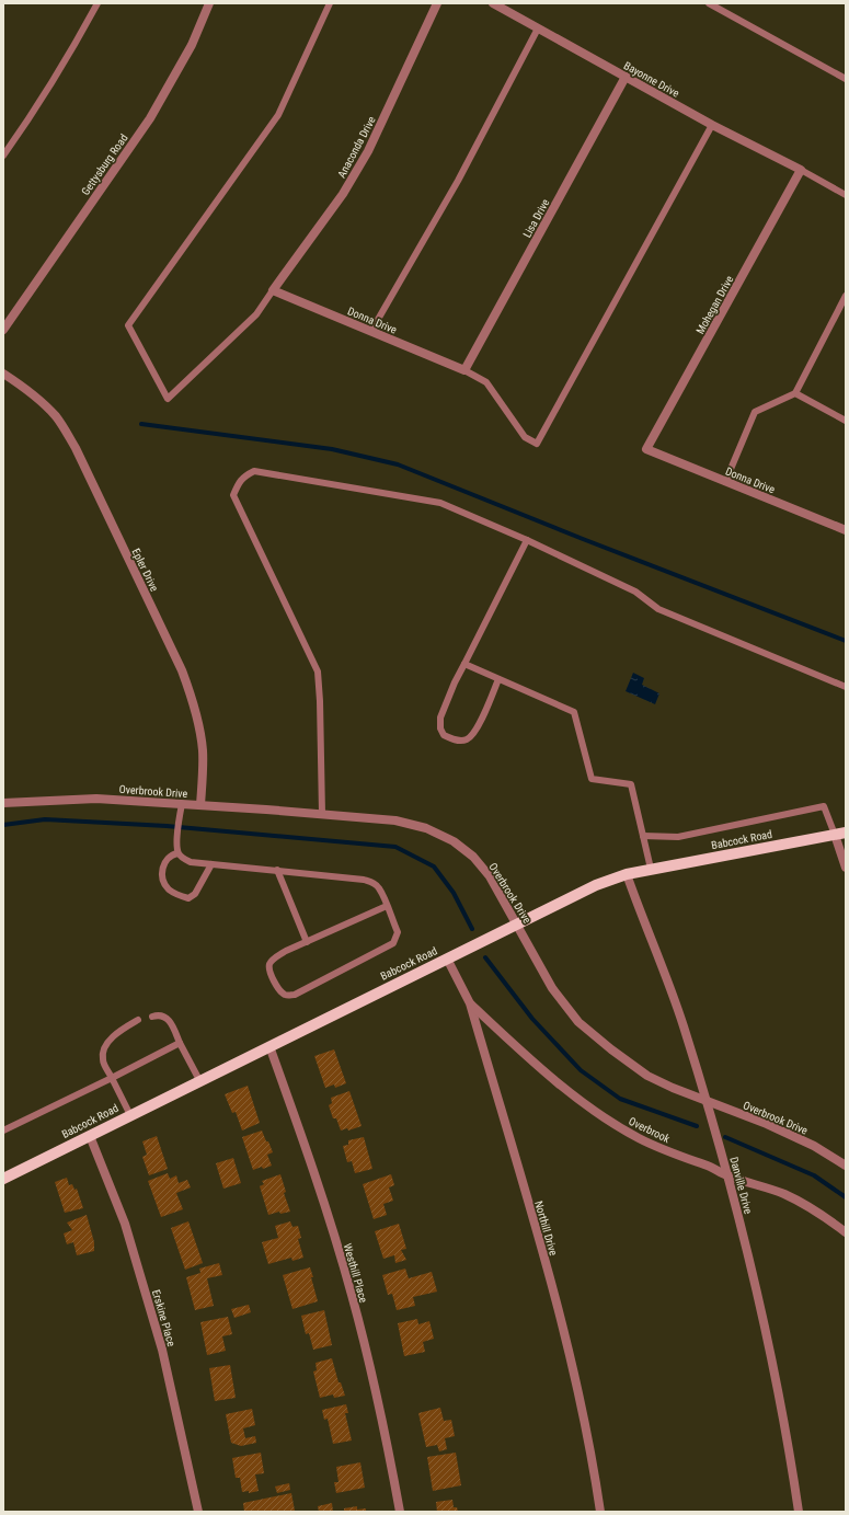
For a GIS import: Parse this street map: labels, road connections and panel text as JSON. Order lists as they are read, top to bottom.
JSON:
{
  "streets": {
    "main road": ["Babcock Road"],
    "street": [
      "Bayonne Drive",
      "Anaconda Drive",
      "Gettysburg Road",
      "Lisa Drive",
      "Mohegan Drive",
      "Donna Drive",
      "Epler Drive",
      "Overbrook Drive",
      "Overbrook",
      "Danville Drive",
      "Northill Drive",
      "Westhill Place",
      "Erskine Place"
    ]
  },
  "crossings": [
    ["Bayonne Drive", "Lisa Drive"],
    ["Bayonne Drive", "Mohegan Drive"],
    ["Anaconda Drive", "Donna Drive"],
    ["Lisa Drive", "Donna Drive"],
    ["Mohegan Drive", "Donna Drive"],
    ["Epler Drive", "Overbrook Drive"],
    ["Overbrook Drive", "Babcock Road"],
    ["Overbrook Drive", "Danville Drive"],
    ["Babcock Road", "Danville Drive"],
    ["Babcock Road", "Northill Drive"],
    ["Babcock Road", "Westhill Place"],
    ["Babcock Road", "Erskine Place"],
    ["Overbrook", "Danville Drive"],
    ["Overbrook", "Northill Drive"]
  ]
}
